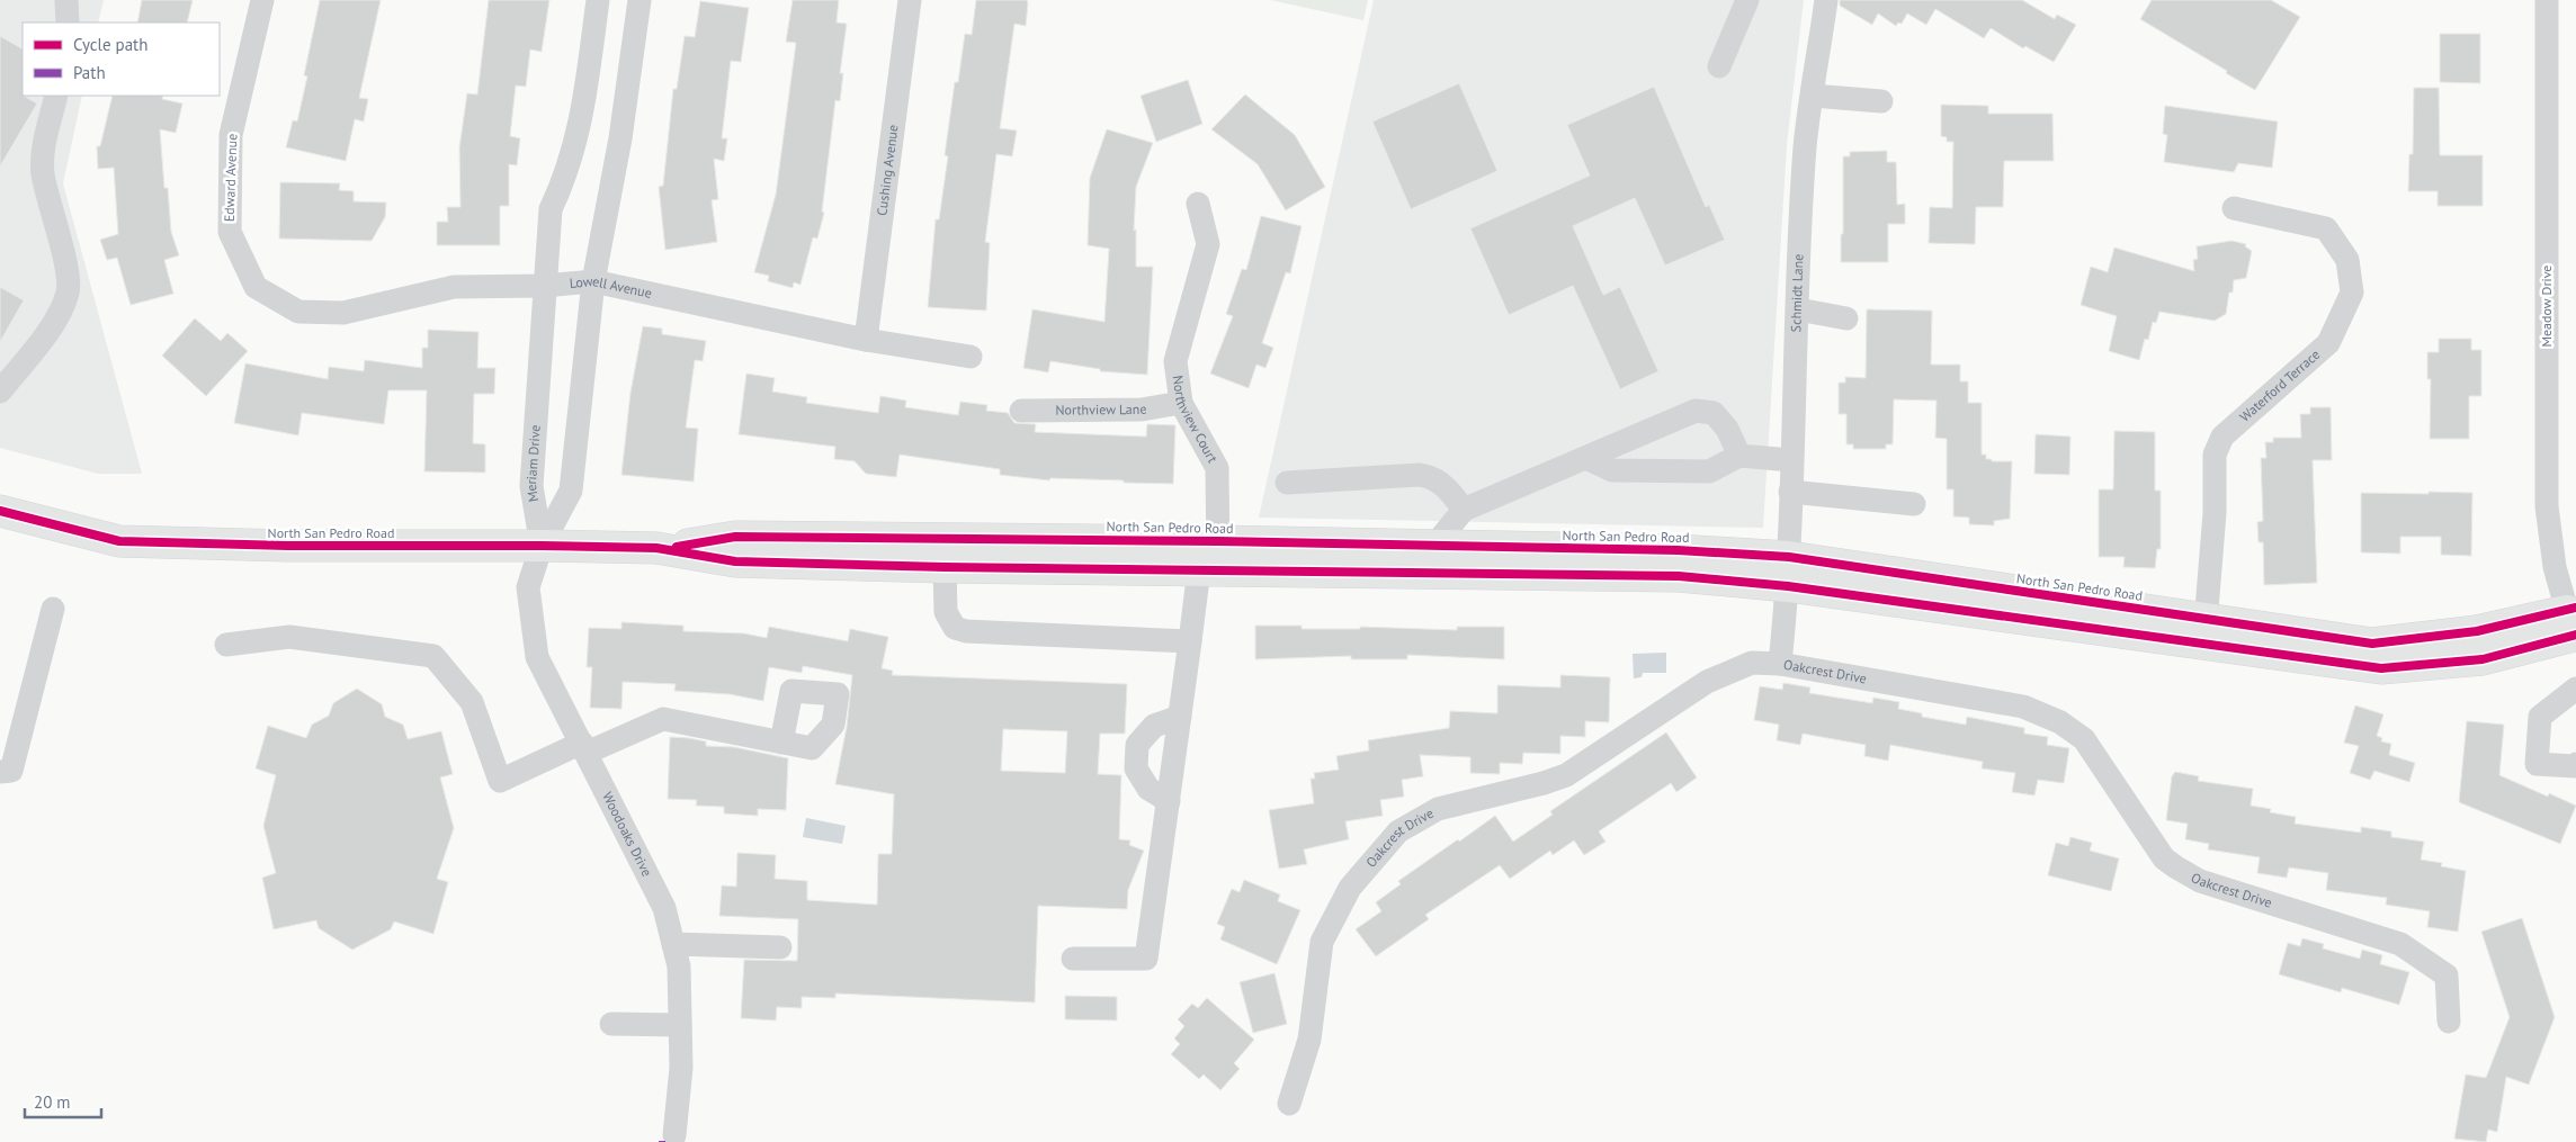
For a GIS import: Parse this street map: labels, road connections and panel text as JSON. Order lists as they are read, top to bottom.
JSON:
{
  "streets": {
    "main road": ["North San Pedro Road"],
    "street": [
      "Cushing Avenue",
      "Edward Avenue",
      "Lowell Avenue",
      "Schmidt Lane",
      "Meadow Drive",
      "Waterford Terrace",
      "Northview Lane",
      "Northview Court",
      "Meriam Drive",
      "Oakcrest Drive",
      "Woodoaks Drive"
    ]
  },
  "crossings": [
    ["Cushing Avenue", "Lowell Avenue"],
    ["Edward Avenue", "Lowell Avenue"],
    ["Lowell Avenue", "Meriam Drive"],
    ["Schmidt Lane", "North San Pedro Road"],
    ["Schmidt Lane", "Oakcrest Drive"],
    ["Meadow Drive", "North San Pedro Road"],
    ["Waterford Terrace", "North San Pedro Road"],
    ["Northview Lane", "Northview Court"],
    ["Northview Court", "North San Pedro Road"],
    ["Meriam Drive", "North San Pedro Road"],
    ["Meriam Drive", "Woodoaks Drive"],
    ["North San Pedro Road", "Woodoaks Drive"]
  ],
  "legend": ["Cycle path", "Path"],
  "scale_bar": "20 m"
}
